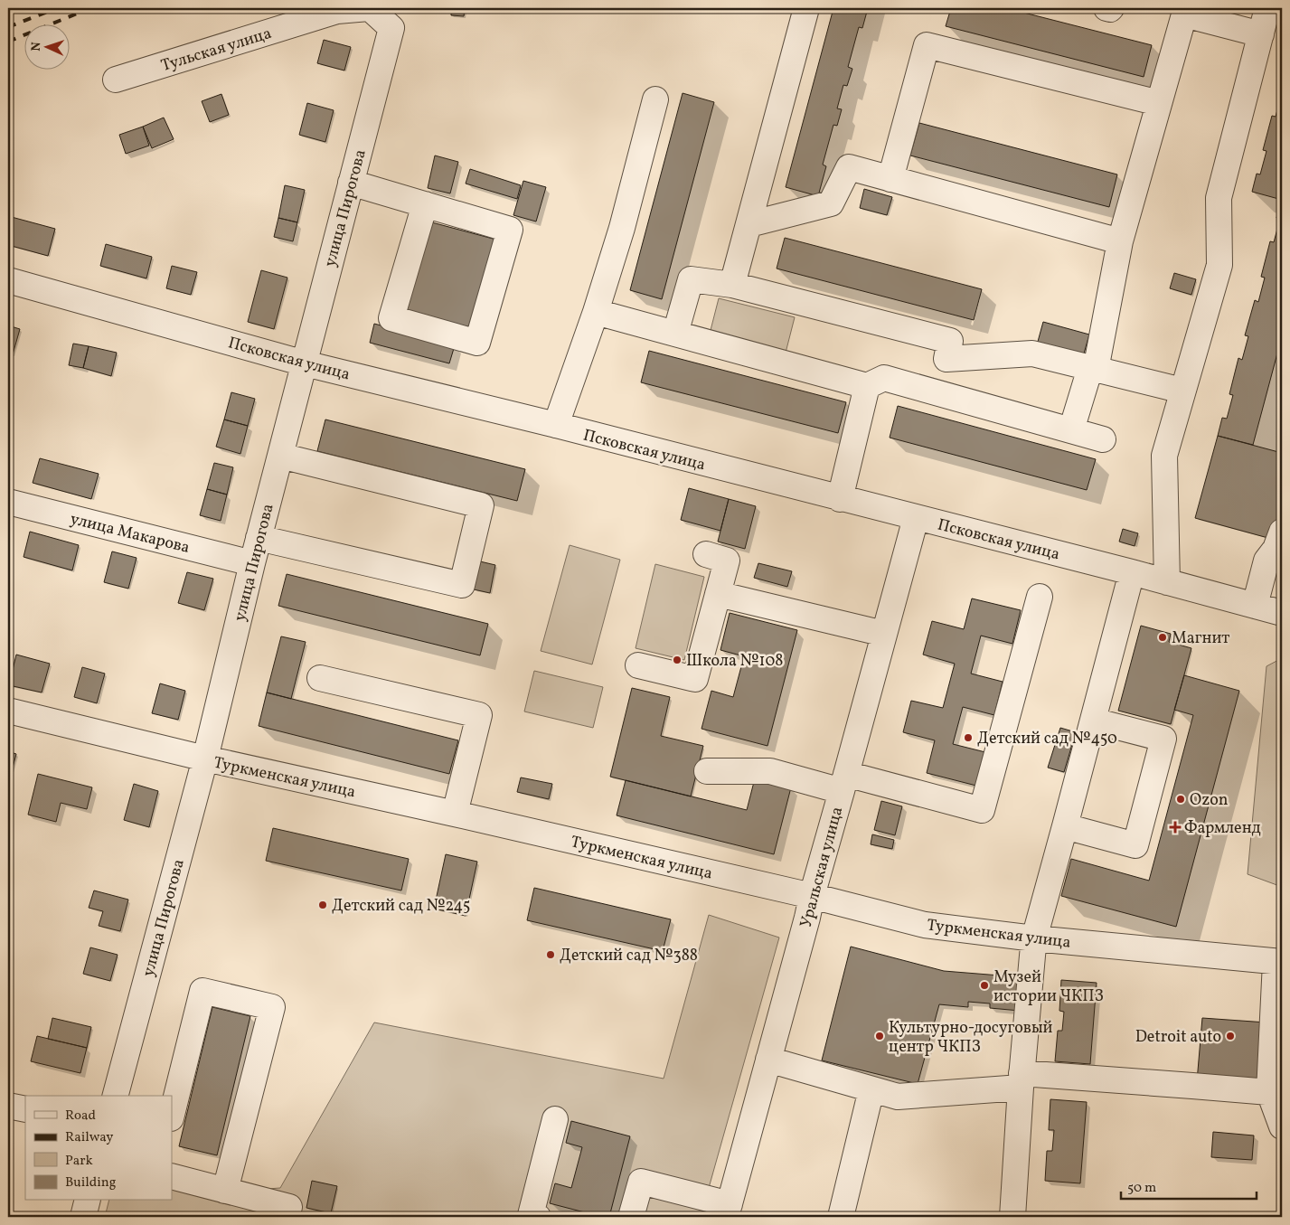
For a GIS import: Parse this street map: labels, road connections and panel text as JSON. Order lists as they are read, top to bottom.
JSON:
{
  "streets": {
    "street": [
      "Тульская улица",
      "улица Пирогова",
      "Псковская улица",
      "улица Макарова",
      "Туркменская улица",
      "Уральская улица"
    ]
  },
  "crossings": [
    ["Тульская улица", "улица Пирогова"],
    ["улица Пирогова", "Псковская улица"],
    ["улица Пирогова", "улица Макарова"],
    ["улица Пирогова", "Туркменская улица"],
    ["Псковская улица", "Уральская улица"],
    ["Туркменская улица", "Уральская улица"]
  ],
  "places": {
    "other": [
      "Магнит",
      "Школа №108",
      "Детский сад №450",
      "Ozon",
      "Детский сад №245",
      "Детский сад №388",
      "Музей истории ЧКПЗ",
      "Культурно-досуговый центр ЧКПЗ",
      "Detroit auto"
    ],
    "health": ["Фармленд"]
  },
  "legend": [
    "Road",
    "Railway",
    "Park",
    "Building"
  ],
  "scale_bar": "50 m",
  "north": "left"
}
